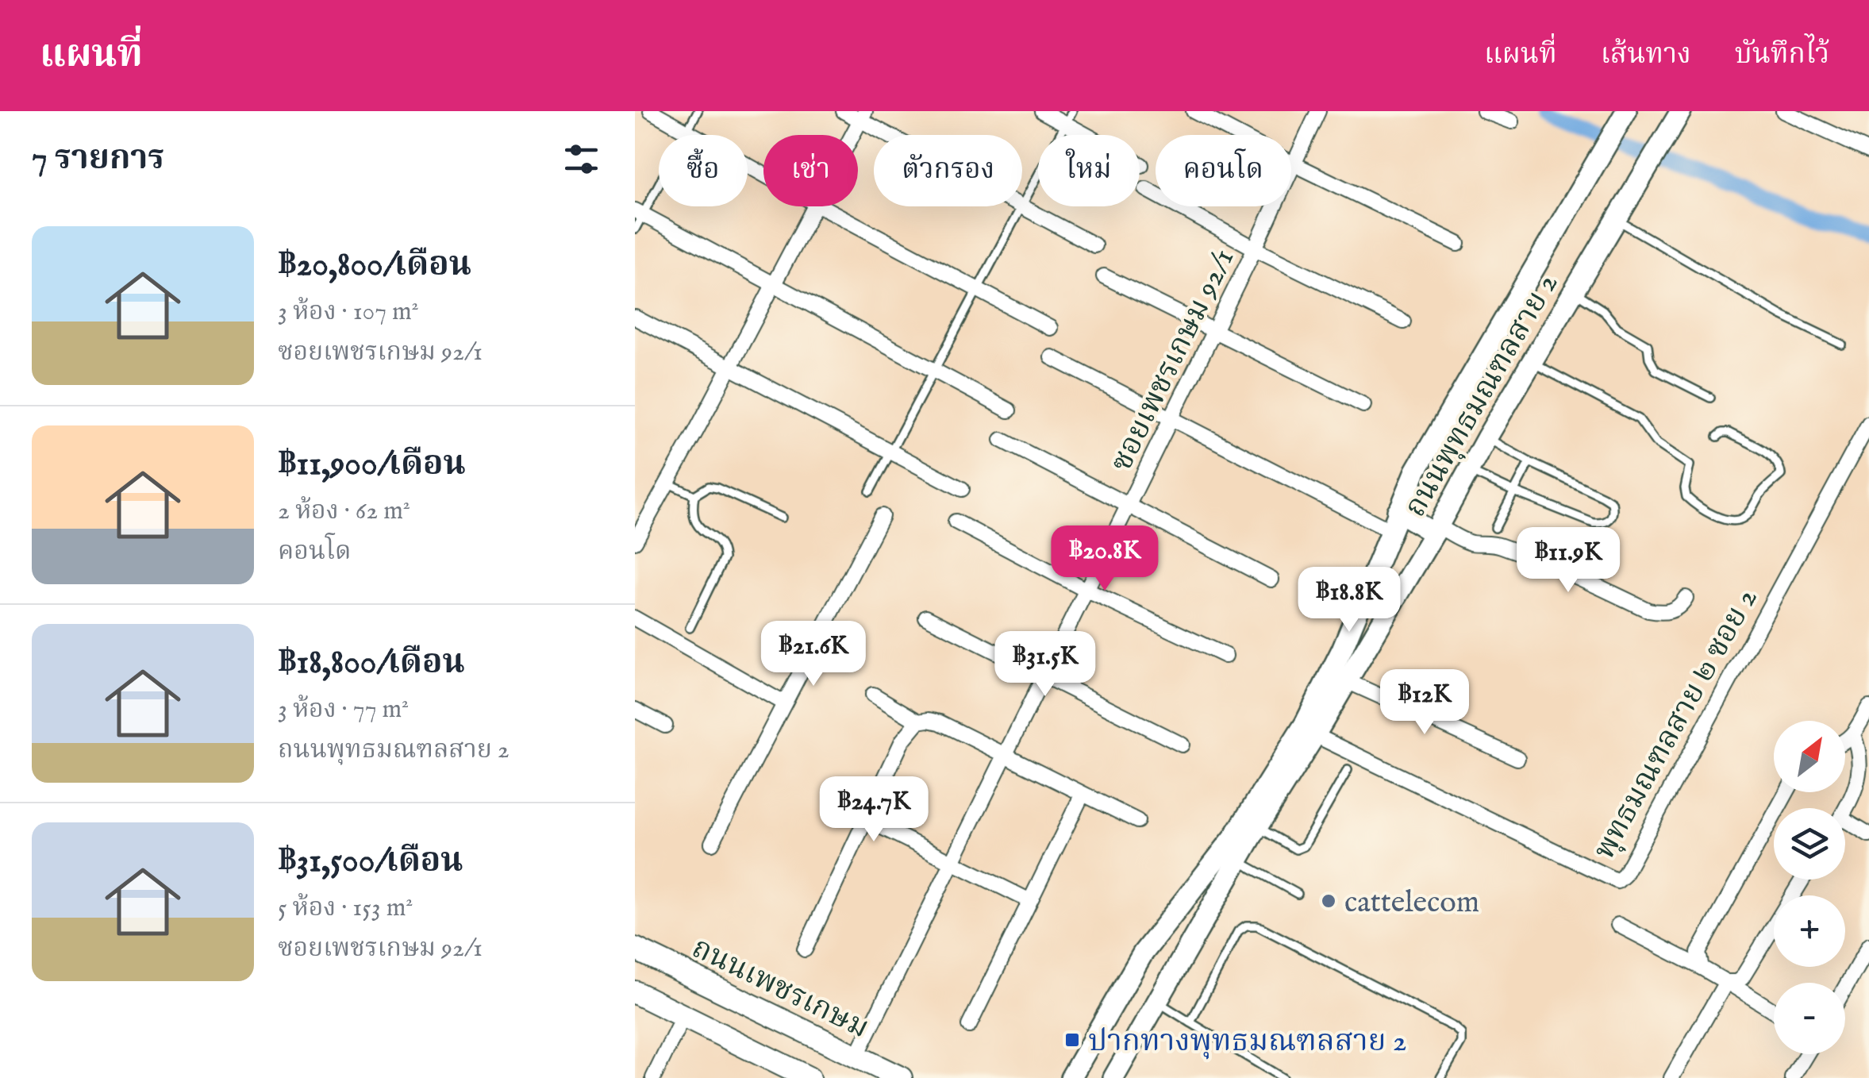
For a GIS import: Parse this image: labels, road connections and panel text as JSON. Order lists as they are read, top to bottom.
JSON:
{
  "streets": {
    "main road": ["ถนนพุทธมณฑลสาย 2", "ถนนเพชรเกษม"],
    "street": ["ซอยเพชรเกษม 92/1", "พุทธมณฑลสาย ๒ ซอย 2"]
  },
  "crossings": [
    ["ซอยเพชรเกษม 92/1", "ถนนเพชรเกษม"],
    ["ถนนพุทธมณฑลสาย 2", "พุทธมณฑลสาย ๒ ซอย 2"]
  ],
  "places": {
    "other": ["cattelecom"],
    "transit": ["ปากทางพุทธมณฑลสาย 2"]
  },
  "north": "top right",
  "page": {
    "header": "แผนที่",
    "nav": ["แผนที่", "เส้นทาง", "บันทึกไว้"],
    "heading": "7 รายการ",
    "chip": [
      "ซื้อ",
      "เช่า",
      "ตัวกรอง",
      "ใหม่",
      "คอนโด"
    ],
    "list": [
      {
        "name": "฿20,800/เดือน",
        "note": "3 ห้อง · 107 m² · ซอยเพชรเกษม 92/1"
      },
      {
        "name": "฿11,900/เดือน",
        "note": "2 ห้อง · 62 m² · คอนโด"
      },
      {
        "name": "฿18,800/เดือน",
        "note": "3 ห้อง · 77 m² · ถนนพุทธมณฑลสาย 2"
      },
      {
        "name": "฿31,500/เดือน",
        "note": "5 ห้อง · 153 m² · ซอยเพชรเกษม 92/1"
      }
    ],
    "price": [
      "฿20.8K",
      "฿11.9K",
      "฿18.8K",
      "฿21.6K",
      "฿31.5K",
      "฿12K",
      "฿24.7K"
    ],
    "map_buttons": ["+", "−"]
  }
}
